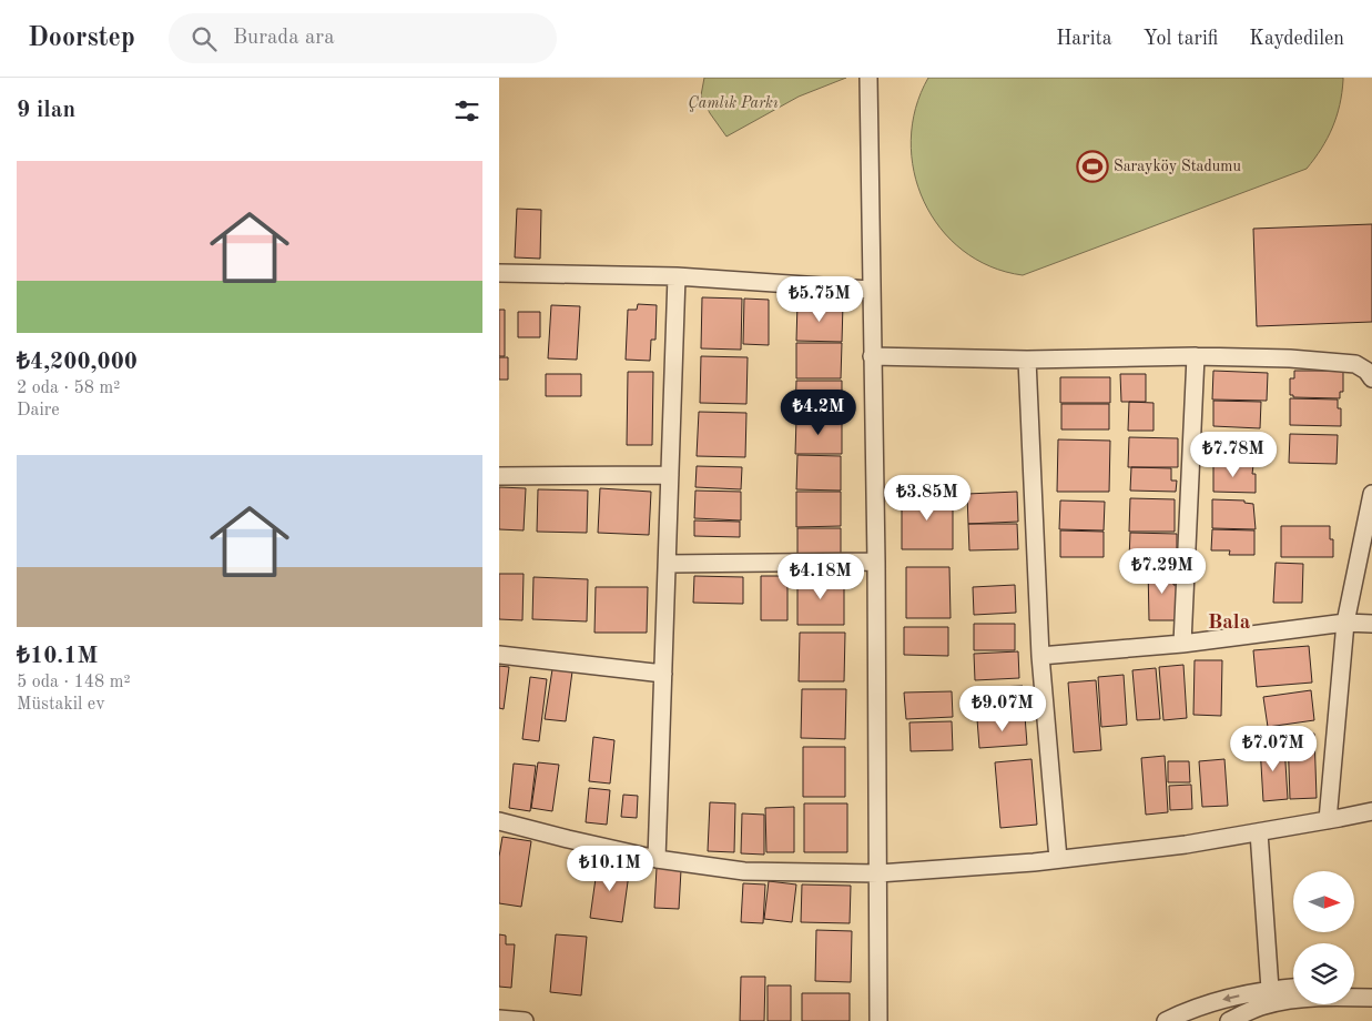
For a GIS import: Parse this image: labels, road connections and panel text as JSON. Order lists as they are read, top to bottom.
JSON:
{
  "districts": ["Bala"],
  "parks": ["Çamlık Parkı"],
  "places": {
    "sports": ["Sarayköy Stadumu"]
  },
  "north": "right",
  "page": {
    "header": "Doorstep",
    "search": "Burada ara",
    "nav": ["Harita", "Yol tarifi", "Kaydedilen"],
    "heading": "9 ilan",
    "list": [
      {
        "name": "₺4,200,000",
        "note": "2 oda · 58 m² · Daire"
      },
      {
        "name": "₺10.1M",
        "note": "5 oda · 148 m² · Müstakil ev"
      }
    ],
    "price": [
      "₺5.75M",
      "₺4.2M",
      "₺7.78M",
      "₺3.85M",
      "₺7.29M",
      "₺4.18M",
      "₺9.07M",
      "₺7.07M",
      "₺10.1M"
    ]
  }
}
